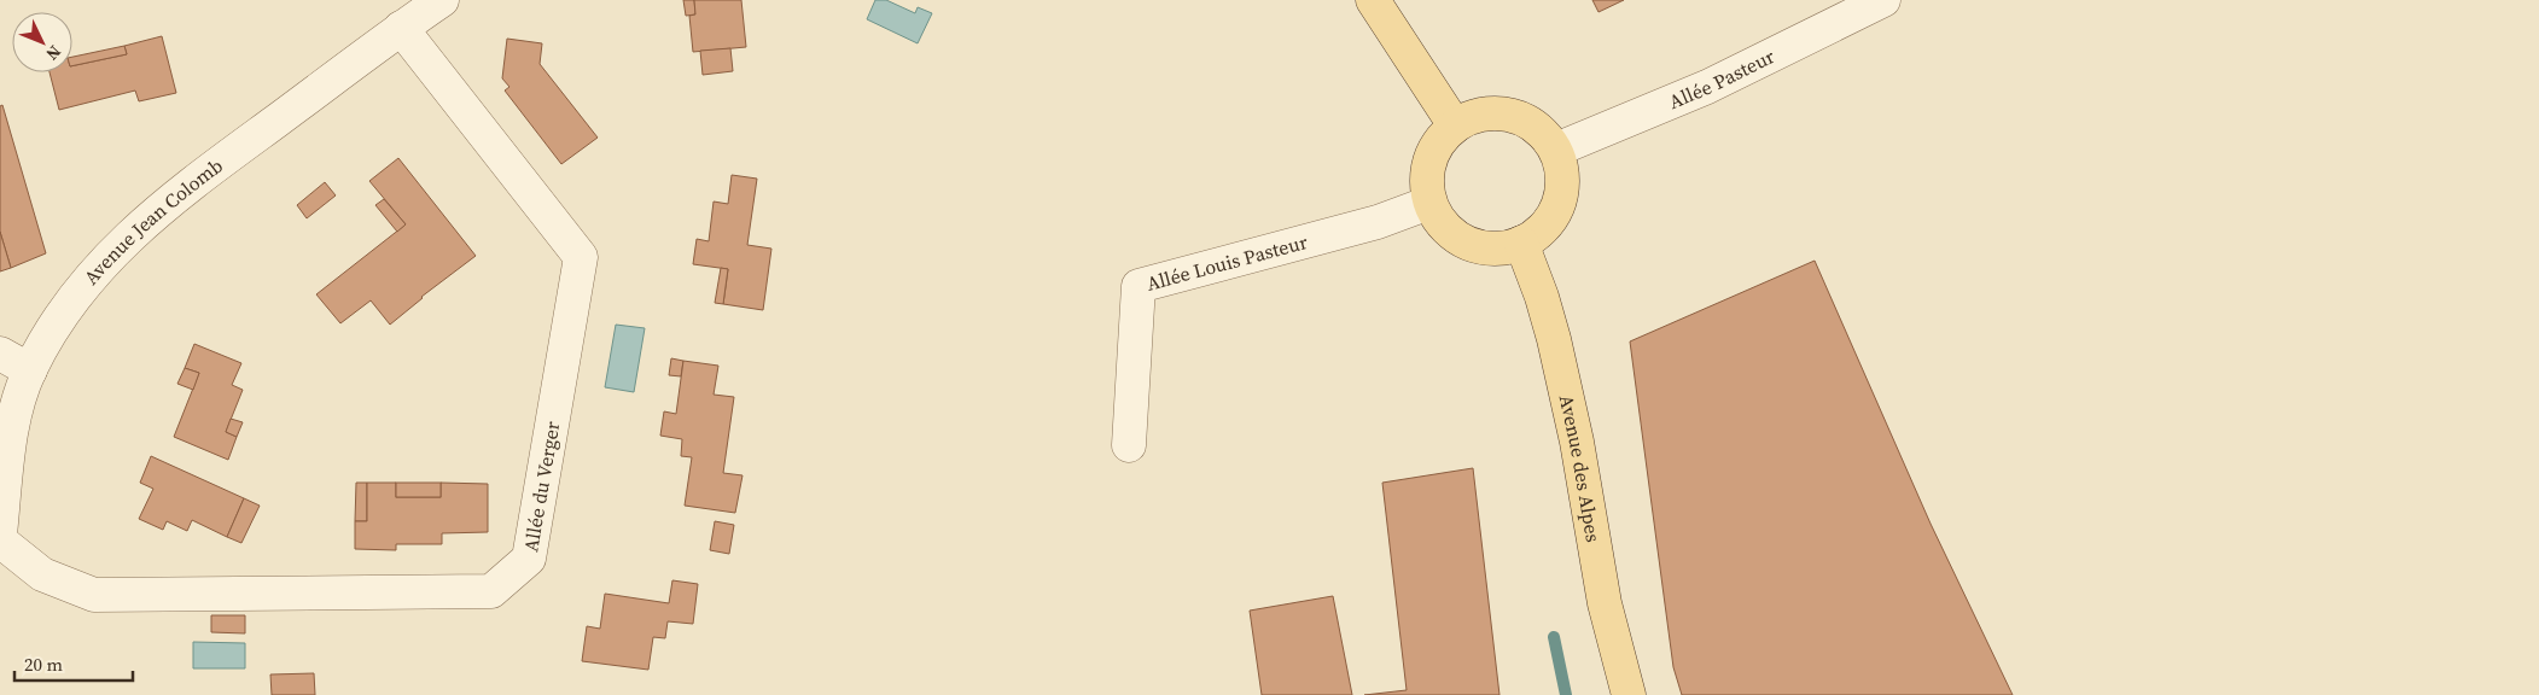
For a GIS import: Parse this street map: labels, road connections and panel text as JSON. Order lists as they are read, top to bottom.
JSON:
{
  "streets": {
    "main road": ["Avenue des Alpes"],
    "street": [
      "Allée Pasteur",
      "Avenue Jean Colomb",
      "Allée Louis Pasteur",
      "Allée du Verger"
    ]
  },
  "crossings": [
    ["Allée Pasteur", "Allée Louis Pasteur"],
    ["Allée Pasteur", "Avenue des Alpes"],
    ["Avenue Jean Colomb", "Allée du Verger"],
    ["Allée Louis Pasteur", "Avenue des Alpes"]
  ],
  "scale_bar": "20 m",
  "north": "bottom right"
}
